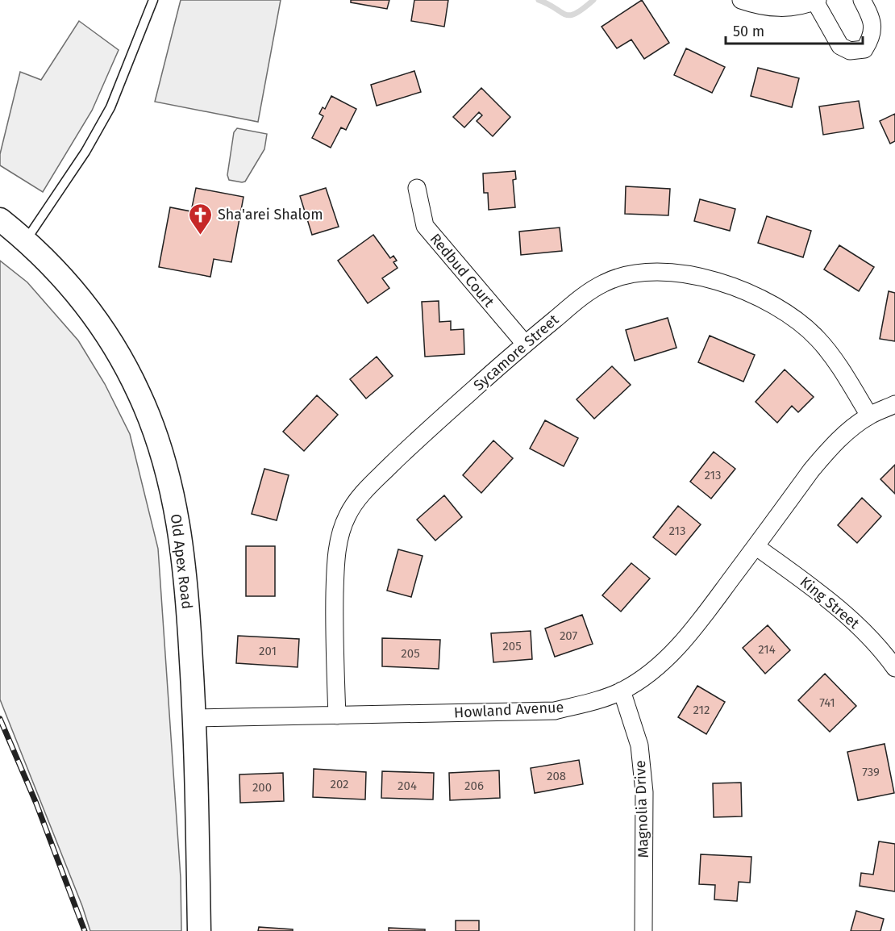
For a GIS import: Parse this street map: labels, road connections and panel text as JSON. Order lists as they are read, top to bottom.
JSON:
{
  "streets": {
    "street": [
      "Redbud Court",
      "Sycamore Street",
      "Old Apex Road",
      "King Street",
      "Howland Avenue",
      "Magnolia Drive"
    ]
  },
  "crossings": [
    ["Redbud Court", "Sycamore Street"],
    ["Sycamore Street", "Howland Avenue"],
    ["Old Apex Road", "Howland Avenue"],
    ["King Street", "Howland Avenue"],
    ["Howland Avenue", "Magnolia Drive"]
  ],
  "places": {
    "church": ["Sha'arei Shalom"]
  },
  "house_numbers": [
    "213",
    "213",
    "207",
    "205",
    "214",
    "201",
    "205",
    "741",
    "212",
    "739",
    "208",
    "202",
    "204",
    "206",
    "200"
  ],
  "scale_bar": "50 m"
}
